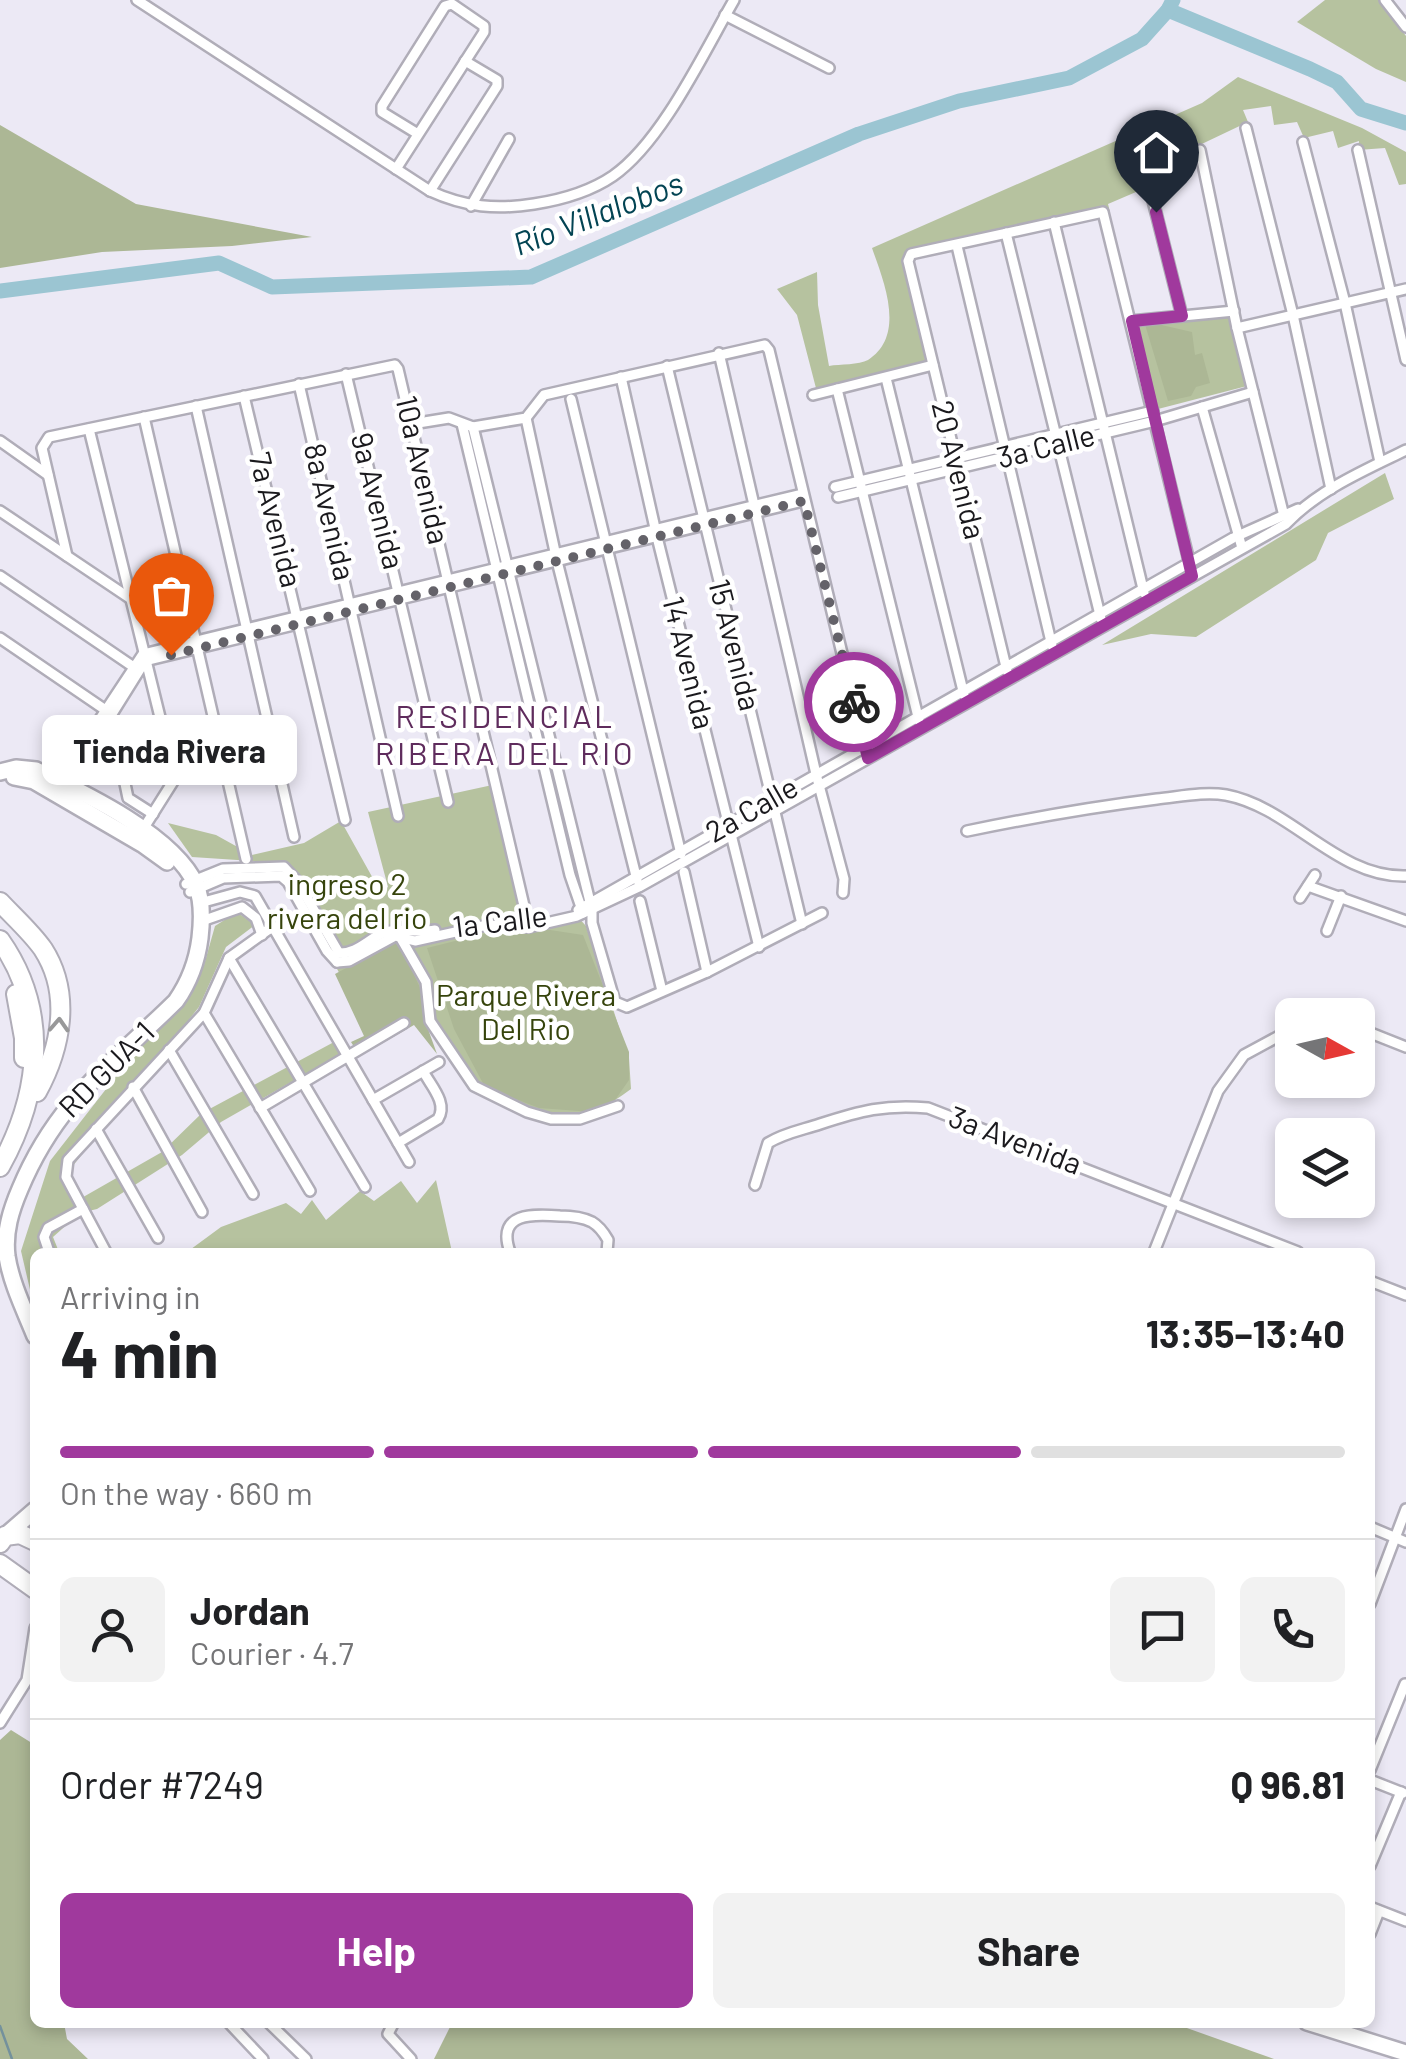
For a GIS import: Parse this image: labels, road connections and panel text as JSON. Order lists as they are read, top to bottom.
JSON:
{
  "streets": {
    "main road": ["RD GUA-1"],
    "street": [
      "3a Calle",
      "10a Avenida",
      "20 Avenida",
      "9a Avenida",
      "8a Avenida",
      "7a Avenida",
      "15 Avenida",
      "14 Avenida",
      "2a Calle",
      "1a Calle",
      "3a Avenida"
    ]
  },
  "crossings": [
    ["3a Calle", "20 Avenida"],
    ["10a Avenida", "9a Avenida"],
    ["10a Avenida", "1a Calle"],
    ["20 Avenida", "2a Calle"],
    ["15 Avenida", "2a Calle"],
    ["14 Avenida", "2a Calle"],
    ["2a Calle", "1a Calle"],
    ["1a Calle", "RD GUA-1"]
  ],
  "districts": ["RESIDENCIAL RIBERA DEL RIO"],
  "water": ["Río Villalobos"],
  "parks": ["ingreso 2 rivera del rio", "Parque Rivera Del Rio"],
  "places": ["Tienda Rivera"],
  "north": "right",
  "page": {
    "bubble": "Tienda Rivera",
    "heading": ["4 min", "Arriving in", "13:35–13:40"],
    "panel": [
      "Jordan",
      "Courier · 4.7",
      "Order #7249",
      "Q 96.81"
    ],
    "bar": "On the way · 660 m",
    "buttons": ["Help", "Share"]
  }
}
